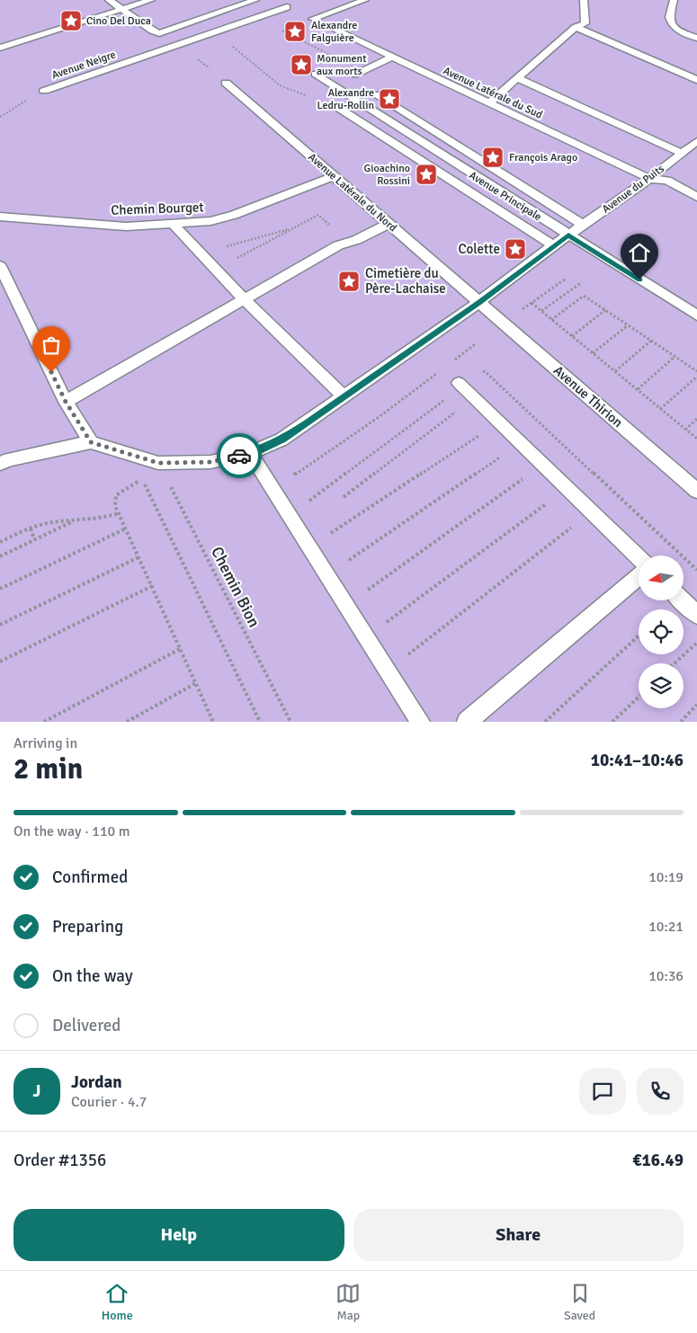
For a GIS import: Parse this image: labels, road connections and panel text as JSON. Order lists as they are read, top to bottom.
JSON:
{
  "streets": {
    "lane": [
      "Avenue Neigre",
      "Avenue Latérale du Sud",
      "Avenue du Puits",
      "Avenue Latérale du Nord",
      "Avenue Principale",
      "Chemin Bourget",
      "Avenue Thirion"
    ],
    "path": ["Chemin Bion"]
  },
  "crossings": [
    ["Avenue Latérale du Sud", "Avenue du Puits"],
    ["Avenue du Puits", "Avenue Latérale du Nord"],
    ["Avenue du Puits", "Avenue Principale"],
    ["Avenue du Puits", "Avenue Thirion"],
    ["Avenue du Puits", "Chemin Bion"],
    ["Avenue Latérale du Nord", "Chemin Bourget"],
    ["Avenue Latérale du Nord", "Avenue Thirion"]
  ],
  "places": {
    "place": [
      "Cino Del Duca",
      "Alexandre Falguière",
      "Monument aux morts",
      "Alexandre Ledru-Rollin",
      "François Arago",
      "Gioachino Rossini",
      "Colette",
      "Cimetière du Père-Lachaise"
    ]
  },
  "north": "left",
  "page": {
    "heading": ["2 min", "Arriving in", "10:41–10:46"],
    "panel": [
      "Jordan",
      "Courier · 4.7",
      "Order #1356",
      "€16.49"
    ],
    "bar": "On the way · 110 m",
    "list": [
      ["Confirmed", "10:19"],
      ["Preparing", "10:21"],
      ["On the way", "10:36"],
      "Delivered"
    ],
    "round": "J",
    "buttons": ["Help", "Share"],
    "tabs": ["Home", "Map", "Saved"]
  }
}
